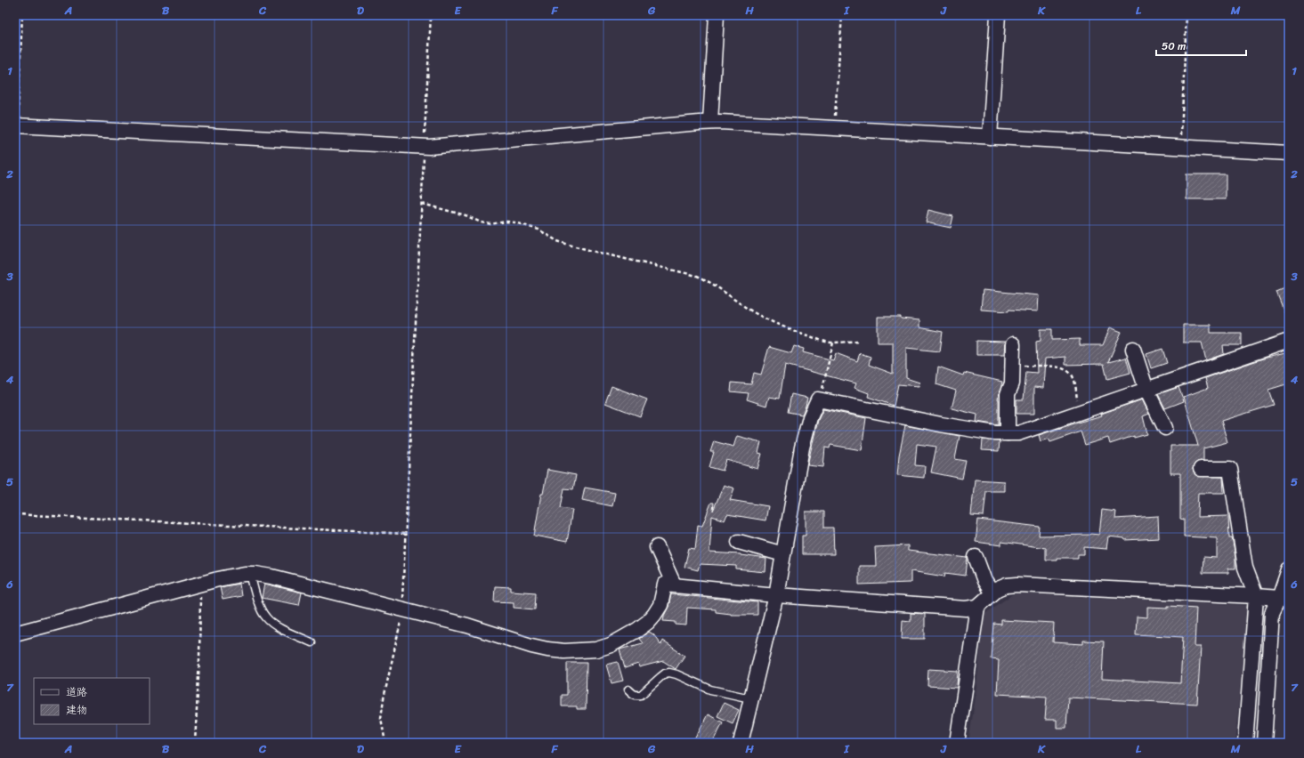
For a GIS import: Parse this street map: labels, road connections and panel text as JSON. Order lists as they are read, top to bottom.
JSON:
{
  "legend": ["道路", "建物"],
  "scale_bar": "50 m",
  "grid": {
    "columns": [
      "A",
      "B",
      "C",
      "D",
      "E",
      "F",
      "G",
      "H",
      "I",
      "J",
      "K",
      "L",
      "M"
    ],
    "rows": [
      "1",
      "2",
      "3",
      "4",
      "5",
      "6",
      "7"
    ]
  }
}
